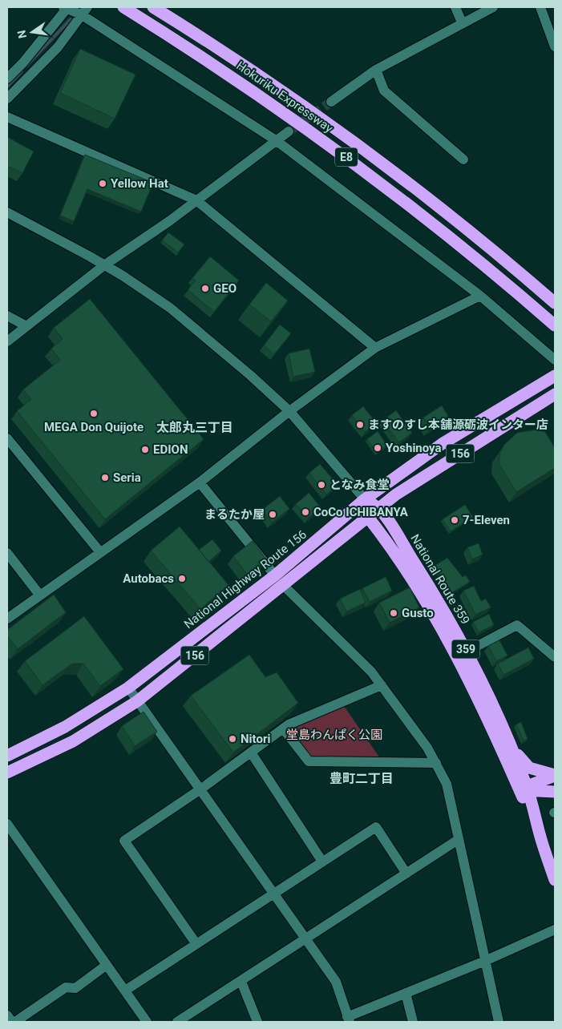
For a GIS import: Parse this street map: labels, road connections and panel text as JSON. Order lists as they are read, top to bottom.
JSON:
{
  "streets": {
    "highway": [
      "Hokuriku Expressway",
      "E8",
      "156",
      "National Highway Route 156",
      "National Route 359",
      "359"
    ]
  },
  "crossings": [
    ["156", "National Route 359"],
    ["National Highway Route 156", "National Route 359"]
  ],
  "districts": ["太郎丸三丁目", "豊町二丁目"],
  "parks": ["堂島わんぱく公園"],
  "places": [
    "Yellow Hat",
    "GEO",
    "MEGA Don Quijote",
    "ますのすし本舗源砺波インター店",
    "Yoshinoya",
    "EDION",
    "Seria",
    "となみ食堂",
    "CoCo ICHIBANYA",
    "まるたか屋",
    "7-Eleven",
    "Autobacs",
    "Gusto",
    "Nitori"
  ],
  "north": "left"
}
